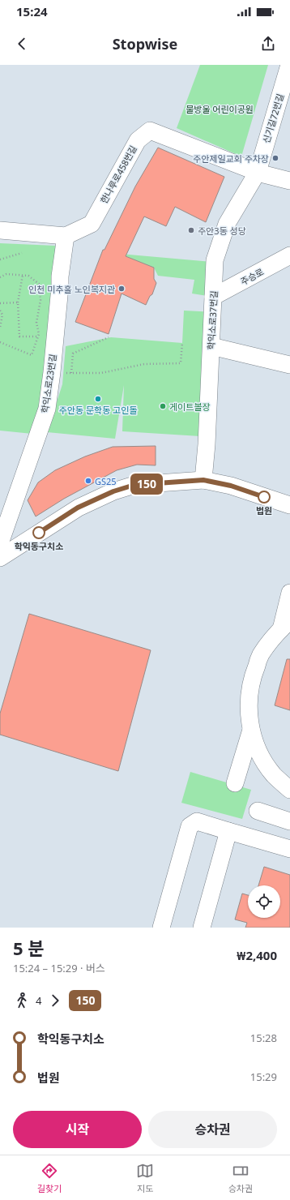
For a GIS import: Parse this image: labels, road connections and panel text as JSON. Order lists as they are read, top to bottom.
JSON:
{
  "streets": {
    "street": [
      "신기길72번길",
      "한나루로458번길",
      "주승로",
      "학익소로37번길",
      "학익소로23번길"
    ]
  },
  "crossings": [
    ["신기길72번길", "한나루로458번길"],
    ["신기길72번길", "학익소로37번길"],
    ["한나루로458번길", "학익소로37번길"],
    ["한나루로458번길", "학익소로23번길"],
    ["주승로", "학익소로37번길"]
  ],
  "parks": ["물방울 어린이공원"],
  "places": [
    "주안제일교회 주차장",
    "주안3동 성당",
    "인천 미추홀 노인복지관",
    "주안동 문학동 고인돌",
    "게이트볼장",
    "GS25",
    "법원",
    "학익동구치소"
  ],
  "lines": ["bus line 150"],
  "page": {
    "status": "15:24",
    "header": "Stopwise",
    "on_map": "150",
    "heading": ["5 분", "15:24 – 15:29 · 버스", "₩2,400"],
    "legs": ["4", "150"],
    "list": [
      {
        "name": "학익동구치소",
        "value": "15:28"
      },
      {
        "name": "법원",
        "value": "15:29"
      }
    ],
    "buttons": ["시작", "승차권"],
    "tabs": ["길찾기", "지도", "승차권"]
  }
}
